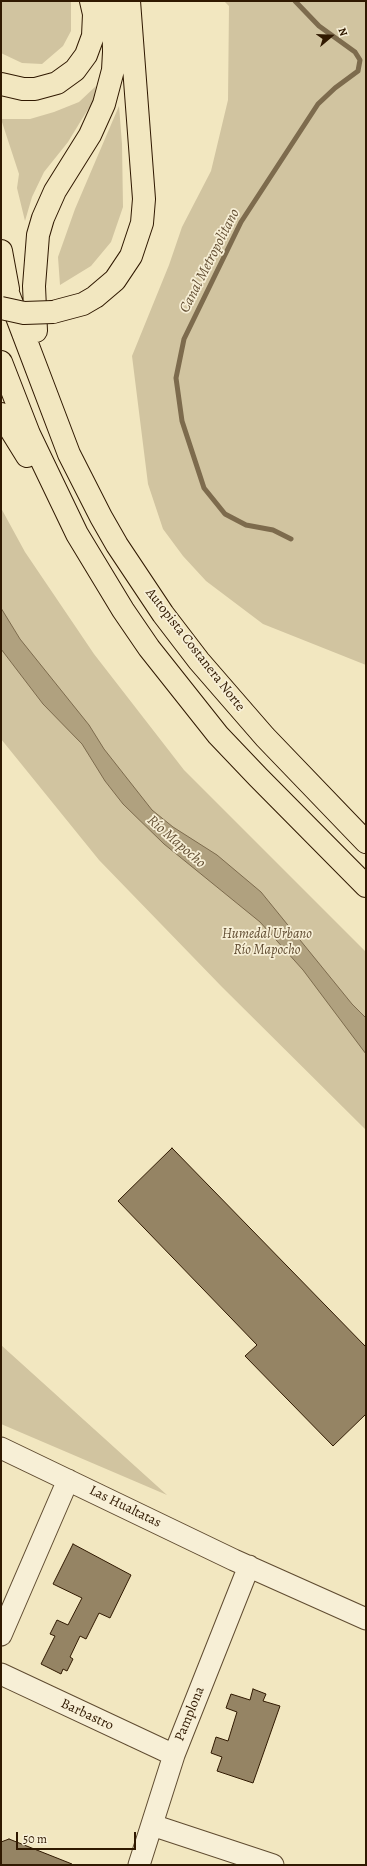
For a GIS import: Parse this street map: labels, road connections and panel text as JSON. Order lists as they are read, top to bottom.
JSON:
{
  "streets": {
    "highway": ["Autopista Costanera Norte"],
    "street": ["Las Hualtatas", "Pamplona", "Barbastro"]
  },
  "crossings": [
    ["Las Hualtatas", "Pamplona"],
    ["Pamplona", "Barbastro"]
  ],
  "water": ["Canal Metropolitano", "Río Mapocho"],
  "parks": ["Humedal Urbano Río Mapocho"],
  "scale_bar": "50 m",
  "north": "right"
}
